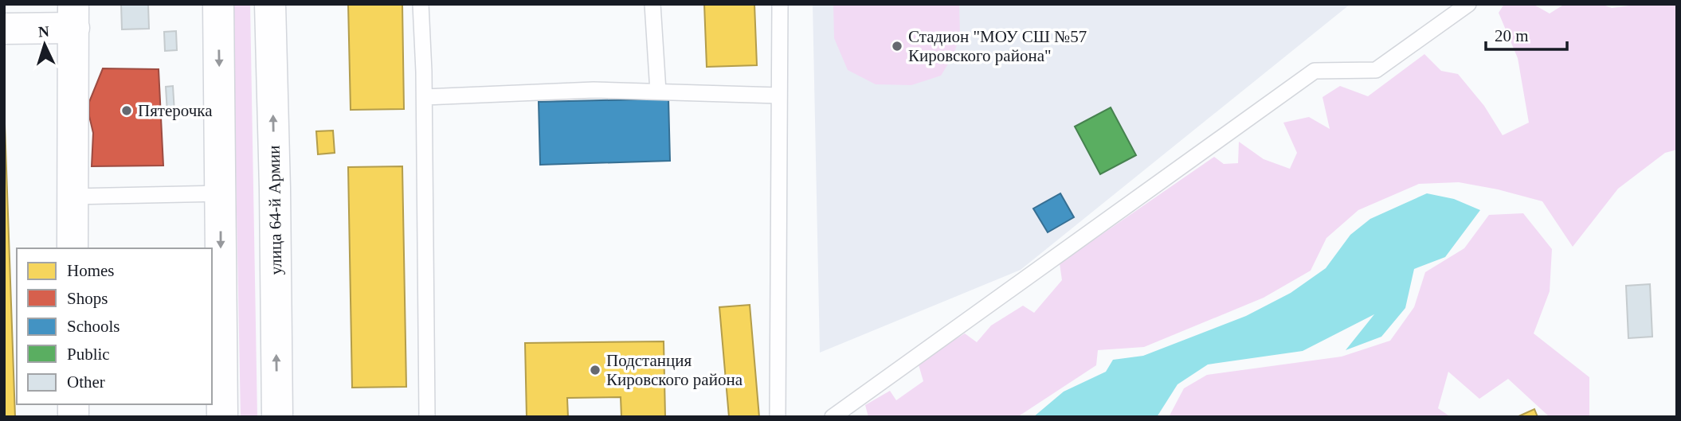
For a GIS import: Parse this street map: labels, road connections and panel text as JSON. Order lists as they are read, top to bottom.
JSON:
{
  "streets": {
    "main road": ["улица 64-й Армии"]
  },
  "places": ["Стадион \"МОУ СШ №57 Кировского района\"", "Пятерочка", "Подстанция Кировского района"],
  "legend": [
    "Homes",
    "Shops",
    "Schools",
    "Public",
    "Other"
  ],
  "scale_bar": "20 m",
  "north": "top"
}
